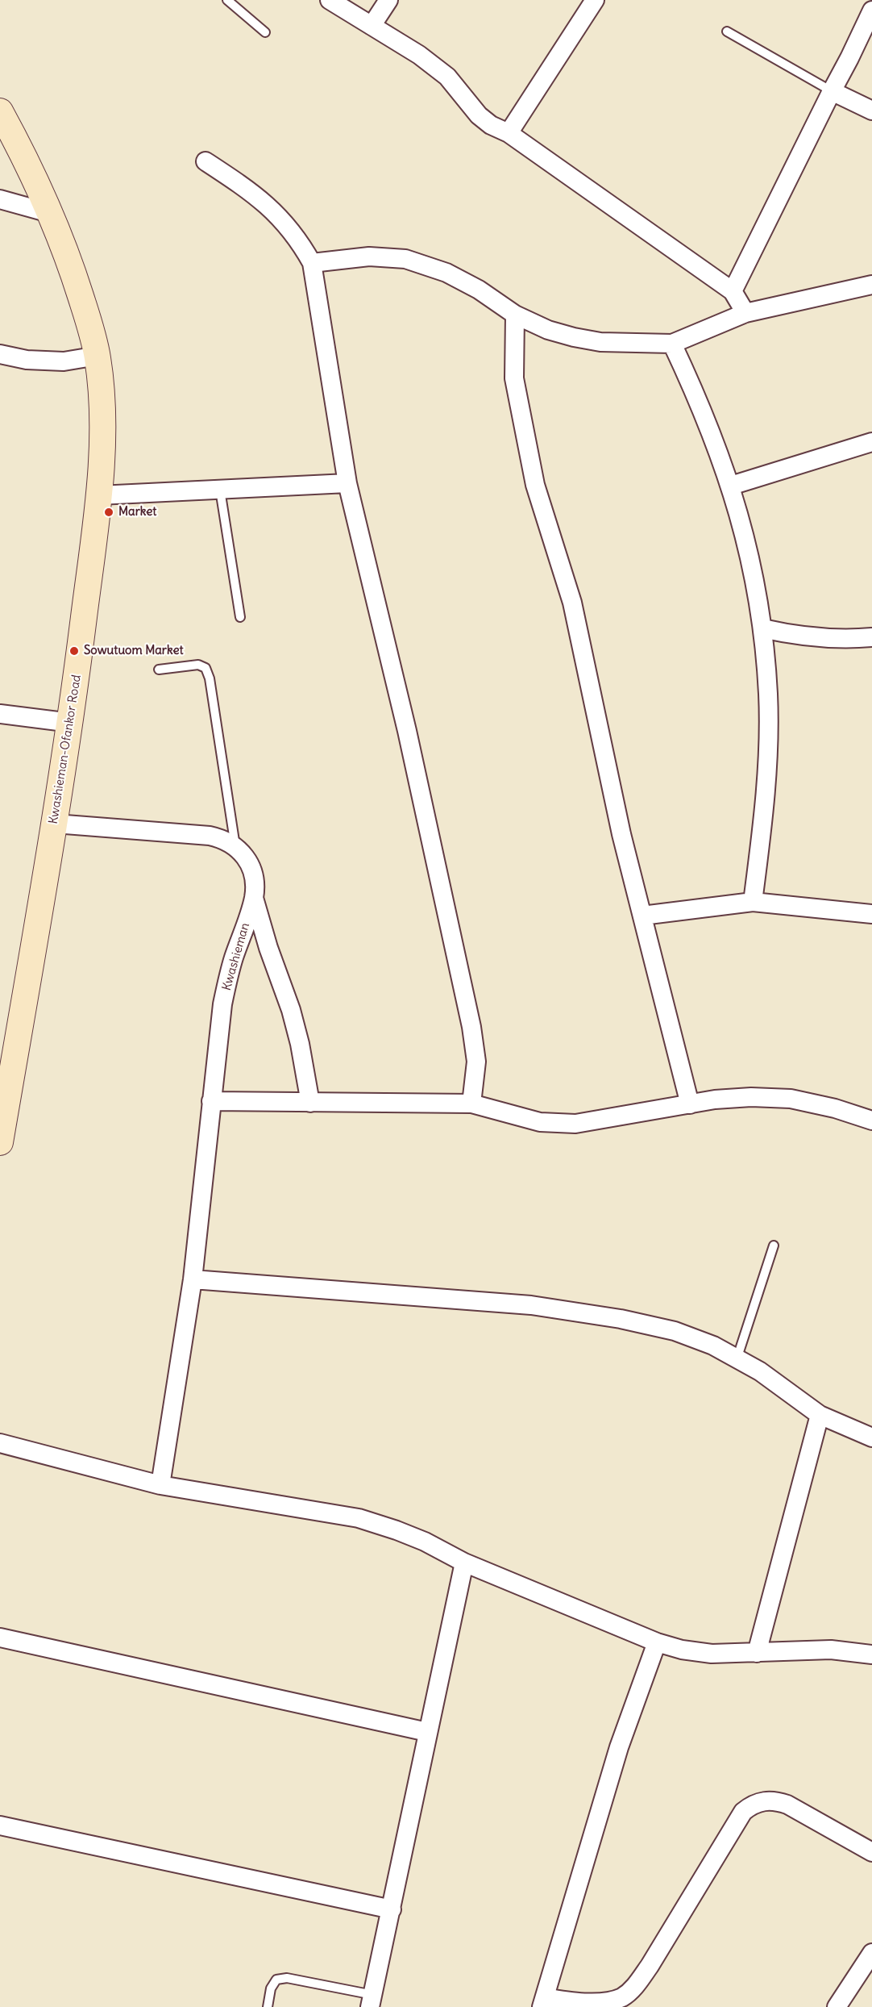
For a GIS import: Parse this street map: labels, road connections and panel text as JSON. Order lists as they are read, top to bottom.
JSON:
{
  "streets": {
    "main road": ["Kwashieman-Ofankor Road"],
    "street": ["Kwashieman"]
  },
  "places": ["Market", "Sowutuom Market"]
}
